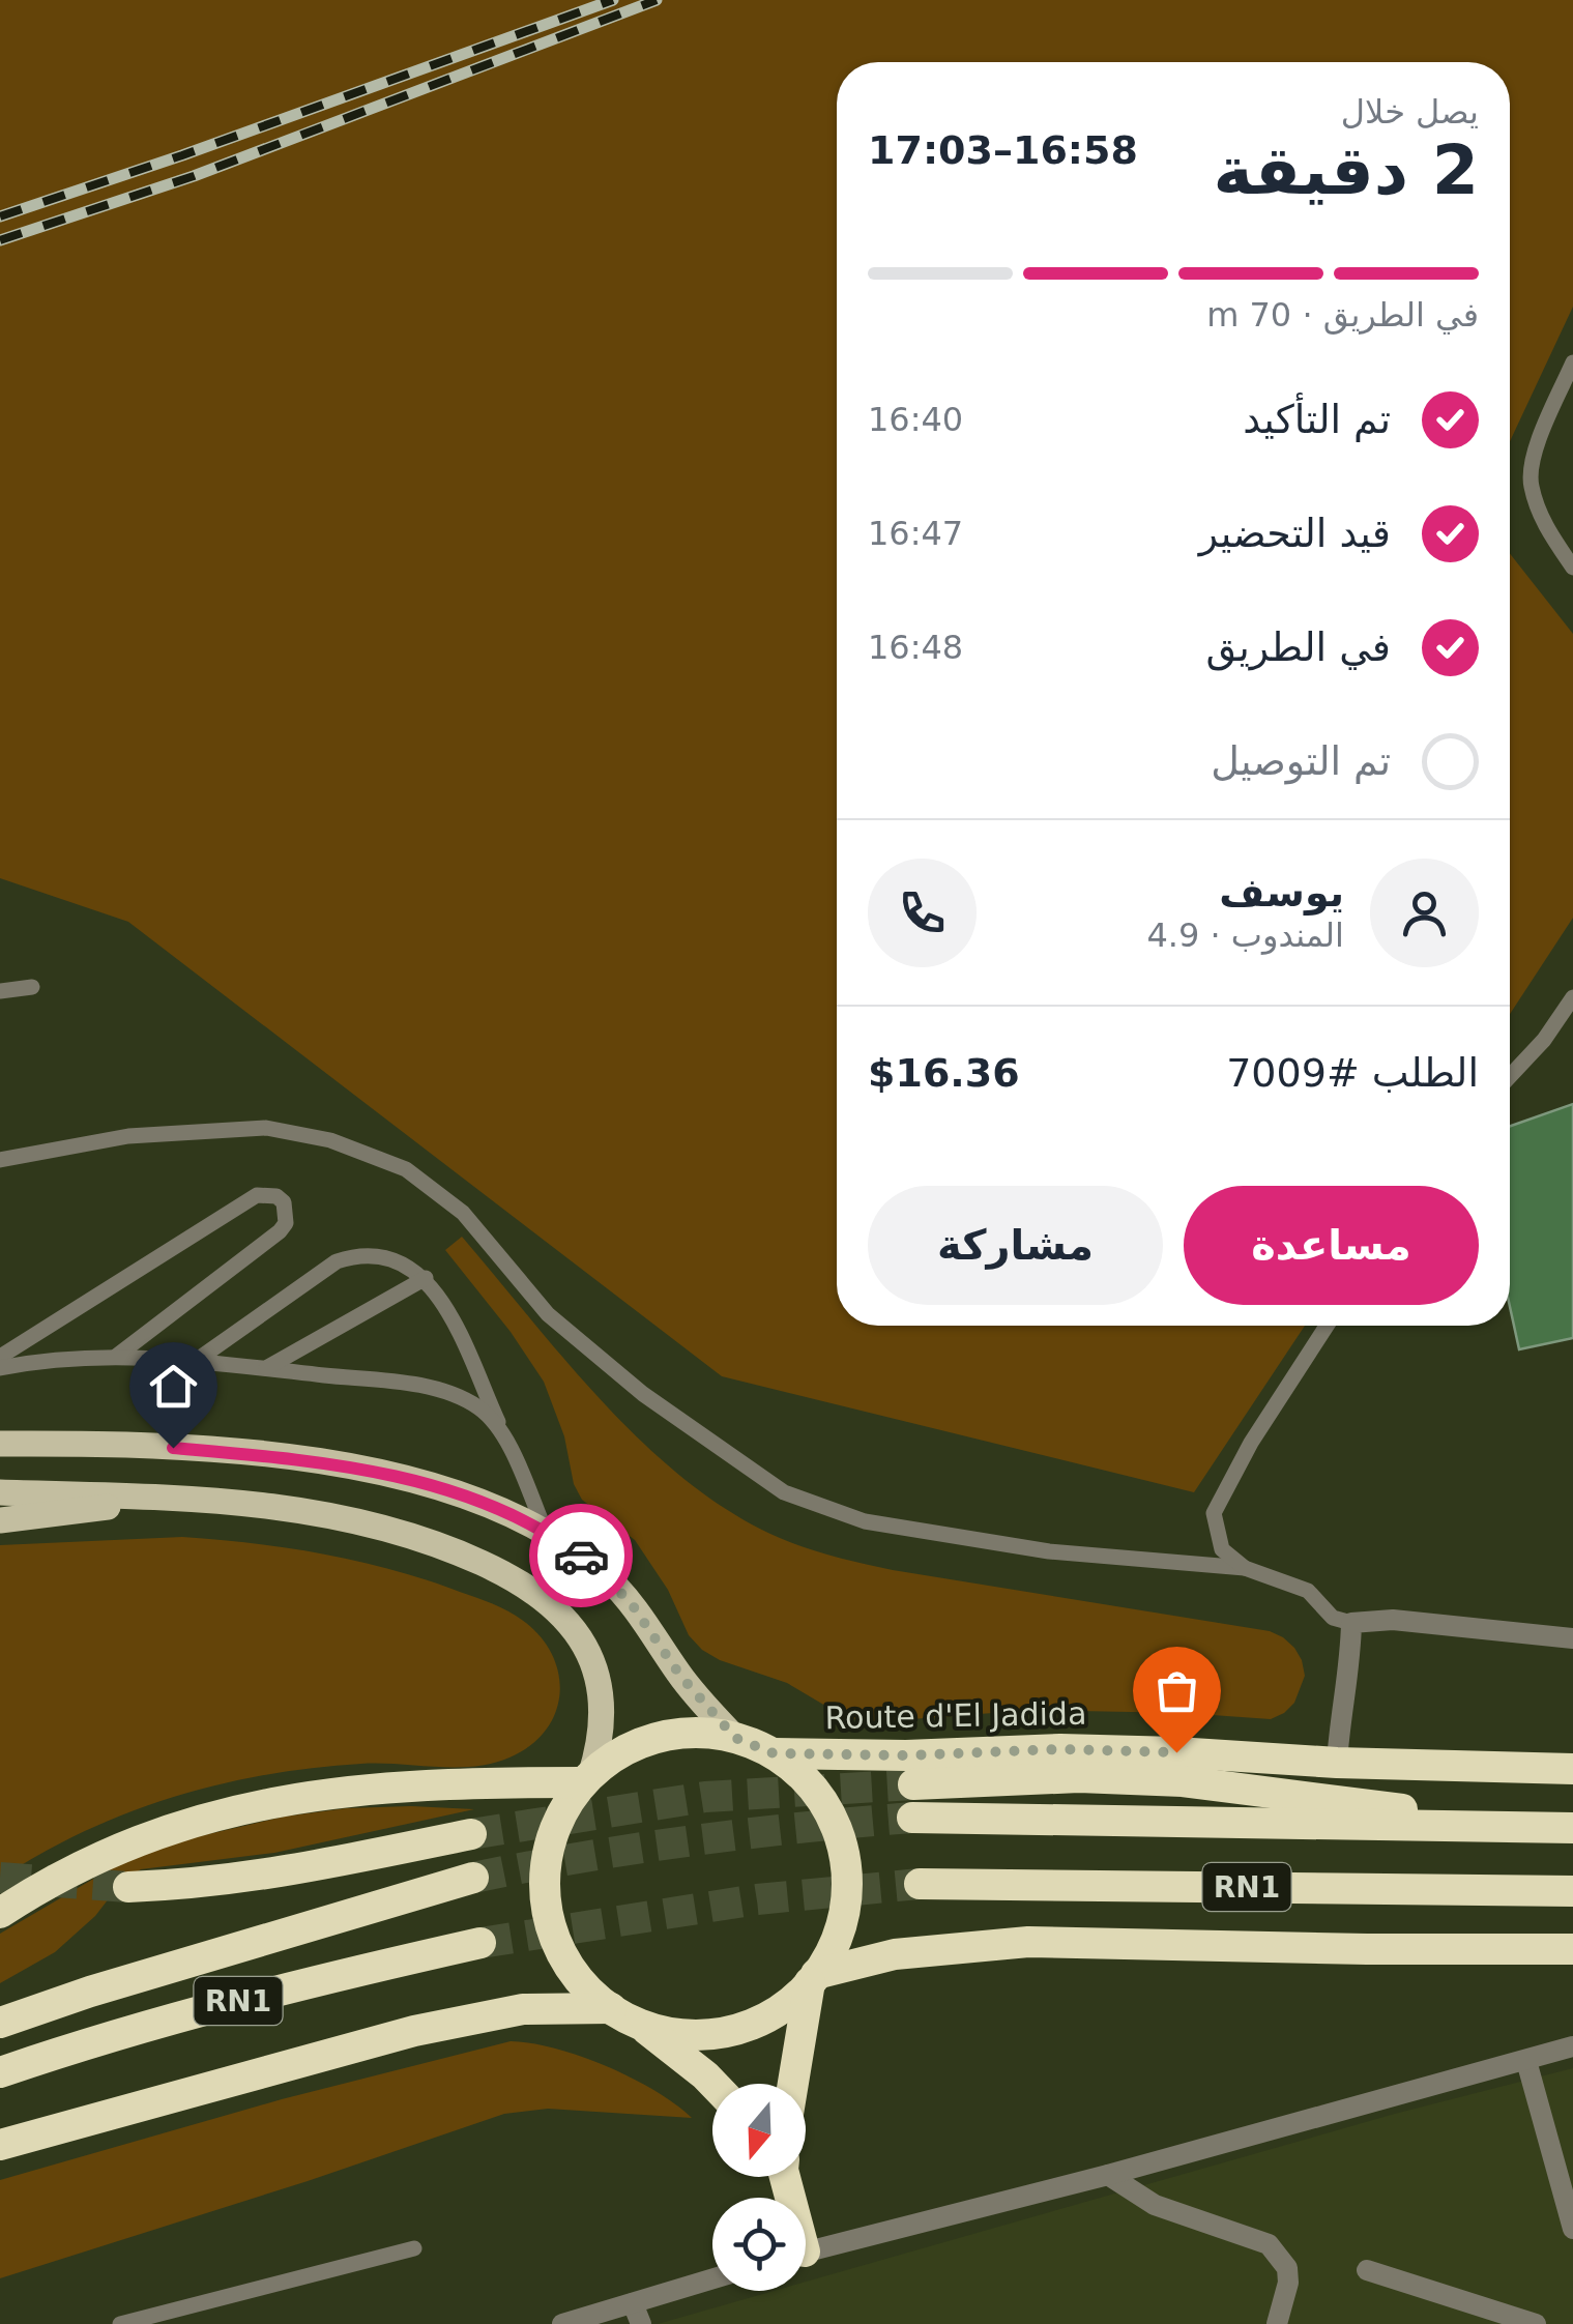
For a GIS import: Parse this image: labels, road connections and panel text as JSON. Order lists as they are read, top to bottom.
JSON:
{
  "streets": {
    "highway": ["Route d'El Jadida", "RN1"]
  },
  "north": "bottom",
  "page": {
    "heading": ["2 دقيقة", "يصل خلال", "16:58–17:03"],
    "panel": [
      "يوسف",
      "المندوب · 4.9",
      "الطلب #7009",
      "$16.36"
    ],
    "bar": "في الطريق · 70 m",
    "list": [
      ["تم التأكيد", "16:40"],
      ["قيد التحضير", "16:47"],
      ["في الطريق", "16:48"],
      "تم التوصيل"
    ],
    "buttons": ["مساعدة", "مشاركة"]
  }
}
